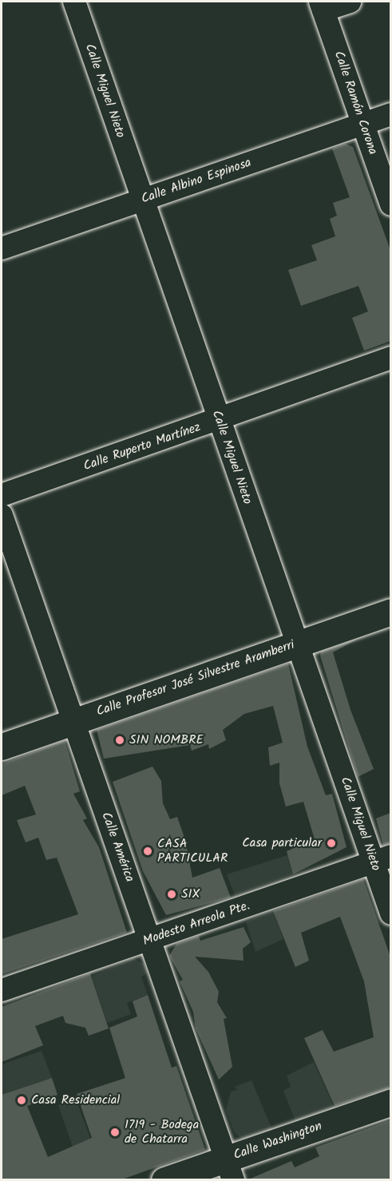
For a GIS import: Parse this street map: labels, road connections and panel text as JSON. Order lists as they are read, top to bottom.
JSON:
{
  "streets": {
    "main road": ["Calle Profesor José Silvestre Aramberri", "Calle Washington"],
    "street": [
      "Calle Miguel Nieto",
      "Calle Ramón Corona",
      "Calle Albino Espinosa",
      "Calle Ruperto Martínez",
      "Calle América",
      "Modesto Arreola Pte."
    ]
  },
  "crossings": [
    ["Calle Miguel Nieto", "Calle Albino Espinosa"],
    ["Calle Miguel Nieto", "Calle Ruperto Martínez"],
    ["Calle Miguel Nieto", "Calle Profesor José Silvestre Aramberri"],
    ["Calle Miguel Nieto", "Modesto Arreola Pte."],
    ["Calle Ramón Corona", "Calle Albino Espinosa"],
    ["Calle Profesor José Silvestre Aramberri", "Calle América"],
    ["Calle América", "Modesto Arreola Pte."],
    ["Calle América", "Calle Washington"]
  ],
  "places": [
    "SIN NOMBRE",
    "Casa particular",
    "CASA PARTICULAR",
    "SIX",
    "Casa Residencial",
    "1719 - Bodega de Chatarra"
  ]
}
